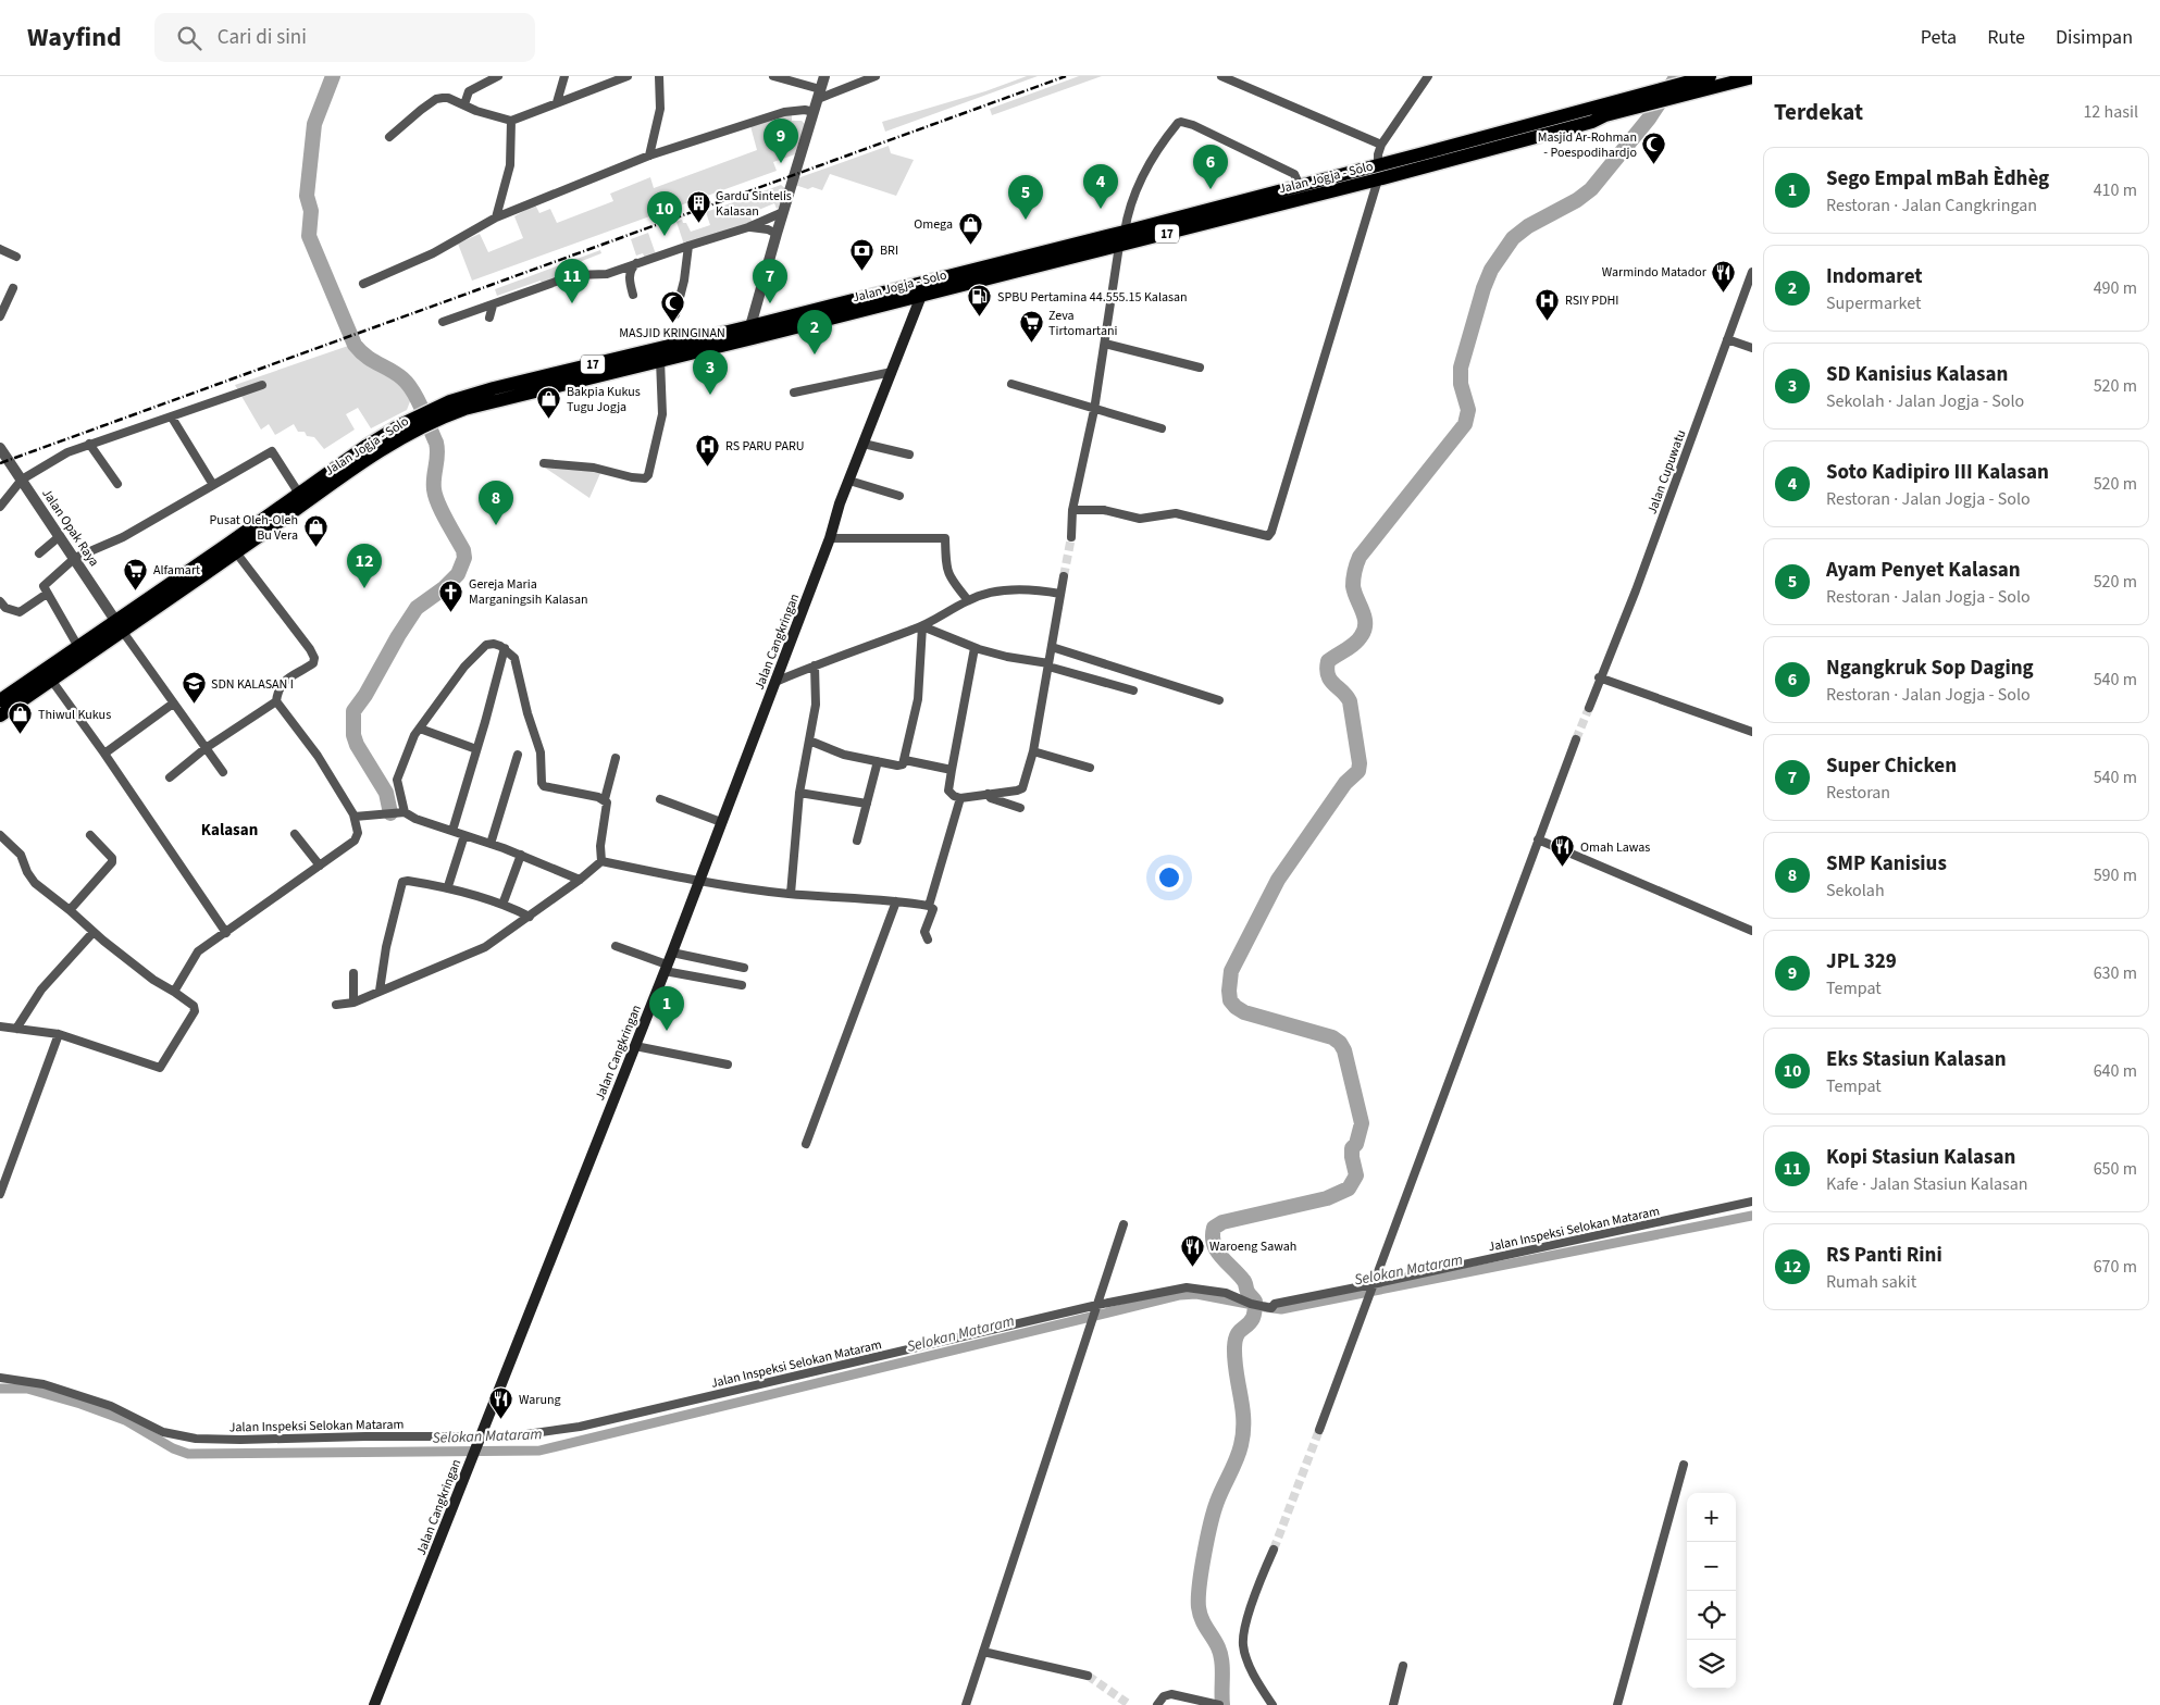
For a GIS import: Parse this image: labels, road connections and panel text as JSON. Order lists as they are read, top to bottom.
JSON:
{
  "streets": {
    "highway": ["Jalan Jogja - Solo", "17"],
    "main road": ["Jalan Cangkringan"],
    "street": ["Jalan Cupuwatu", "Jalan Opak Raya", "Jalan Inspeksi Selokan Mataram"]
  },
  "crossings": [
    ["Jalan Jogja - Solo", "Jalan Opak Raya"],
    ["Jalan Jogja - Solo", "Jalan Cangkringan"],
    ["Jalan Cangkringan", "Jalan Inspeksi Selokan Mataram"]
  ],
  "districts": ["Kalasan"],
  "water": ["Selokan Mataram"],
  "places": {
    "mosque": ["Masjid Ar-Rohman - Poespodihardjo", "MASJID KRINGINAN"],
    "building": ["Gardu Sintelis Kalasan"],
    "shop": [
      "Omega",
      "Bakpia Kukus Tugu Jogja",
      "Pusat Oleh-Oleh Bu Vera",
      "Thiwul Kukus"
    ],
    "bank": ["BRI"],
    "restaurant": [
      "Warmindo Matador",
      "Omah Lawas",
      "Waroeng Sawah",
      "Warung"
    ],
    "fuel station": ["SPBU Pertamina 44.555.15 Kalasan"],
    "hospital": ["RSIY PDHI", "RS PARU PARU"],
    "supermarket": ["Zeva Tirtomartani", "Alfamart"],
    "church": ["Gereja Maria Marganingsih Kalasan"],
    "school or university": ["SDN KALASAN I"]
  },
  "page": {
    "header": "Wayfind",
    "search": "Cari di sini",
    "nav": ["Peta", "Rute", "Disimpan"],
    "heading": ["Terdekat", "12 hasil"],
    "pins": [
      "9",
      "6",
      "4",
      "5",
      "10",
      "7",
      "11",
      "2",
      "3",
      "8",
      "12",
      "1"
    ],
    "list": [
      {
        "mark": "1",
        "name": "Sego Empal mBah Èdhèg",
        "note": "Restoran · Jalan Cangkringan",
        "value": "410 m"
      },
      {
        "mark": "2",
        "name": "Indomaret",
        "note": "Supermarket",
        "value": "490 m"
      },
      {
        "mark": "3",
        "name": "SD Kanisius Kalasan",
        "note": "Sekolah · Jalan Jogja - Solo",
        "value": "520 m"
      },
      {
        "mark": "4",
        "name": "Soto Kadipiro III Kalasan",
        "note": "Restoran · Jalan Jogja - Solo",
        "value": "520 m"
      },
      {
        "mark": "5",
        "name": "Ayam Penyet Kalasan",
        "note": "Restoran · Jalan Jogja - Solo",
        "value": "520 m"
      },
      {
        "mark": "6",
        "name": "Ngangkruk Sop Daging",
        "note": "Restoran · Jalan Jogja - Solo",
        "value": "540 m"
      },
      {
        "mark": "7",
        "name": "Super Chicken",
        "note": "Restoran",
        "value": "540 m"
      },
      {
        "mark": "8",
        "name": "SMP Kanisius",
        "note": "Sekolah",
        "value": "590 m"
      },
      {
        "mark": "9",
        "name": "JPL 329",
        "note": "Tempat",
        "value": "630 m"
      },
      {
        "mark": "10",
        "name": "Eks Stasiun Kalasan",
        "note": "Tempat",
        "value": "640 m"
      },
      {
        "mark": "11",
        "name": "Kopi Stasiun Kalasan",
        "note": "Kafe · Jalan Stasiun Kalasan",
        "value": "650 m"
      },
      {
        "mark": "12",
        "name": "RS Panti Rini",
        "note": "Rumah sakit",
        "value": "670 m"
      }
    ],
    "map_buttons": ["+", "−"]
  }
}
